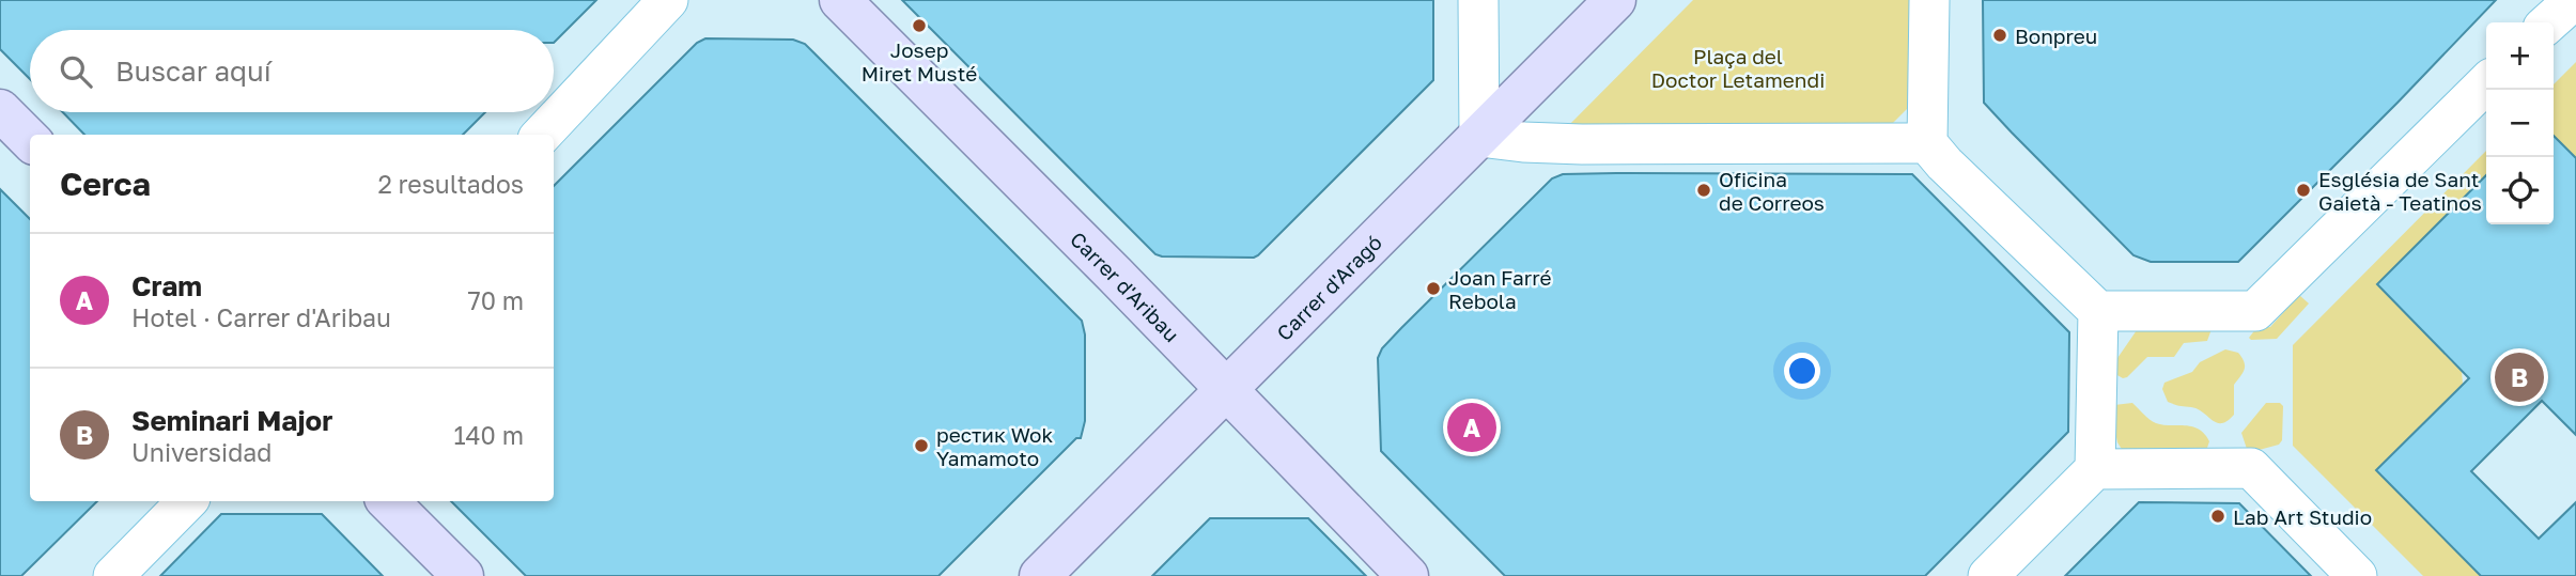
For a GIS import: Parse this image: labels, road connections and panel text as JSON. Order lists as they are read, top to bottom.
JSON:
{
  "streets": {
    "main road": ["Carrer d'Aribau", "Carrer d'Aragó"]
  },
  "crossings": [
    ["Carrer d'Aribau", "Carrer d'Aragó"]
  ],
  "parks": ["Plaça del Doctor Letamendi"],
  "places": [
    "Josep Miret Musté",
    "Bonpreu",
    "Oficina de Correos",
    "Església de Sant Gaietà - Teatinos",
    "Joan Farré Rebola",
    "рестик Wok Yamamoto",
    "Lab Art Studio"
  ],
  "page": {
    "map_buttons": ["+", "−"],
    "search": "Buscar aquí",
    "heading": ["Cerca", "2 resultados"],
    "list": [
      {
        "mark": "A",
        "name": "Cram",
        "note": "Hotel · Carrer d'Aribau",
        "value": "70 m"
      },
      {
        "mark": "B",
        "name": "Seminari Major",
        "note": "Universidad",
        "value": "140 m"
      }
    ],
    "pins": ["B", "A"]
  }
}
